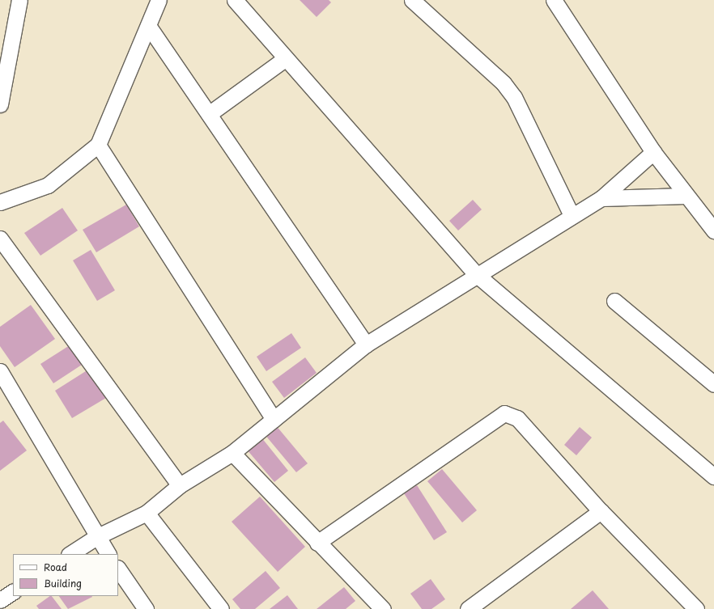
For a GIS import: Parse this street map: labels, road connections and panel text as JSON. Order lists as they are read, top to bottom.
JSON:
{
  "legend": ["Road", "Building"]
}
